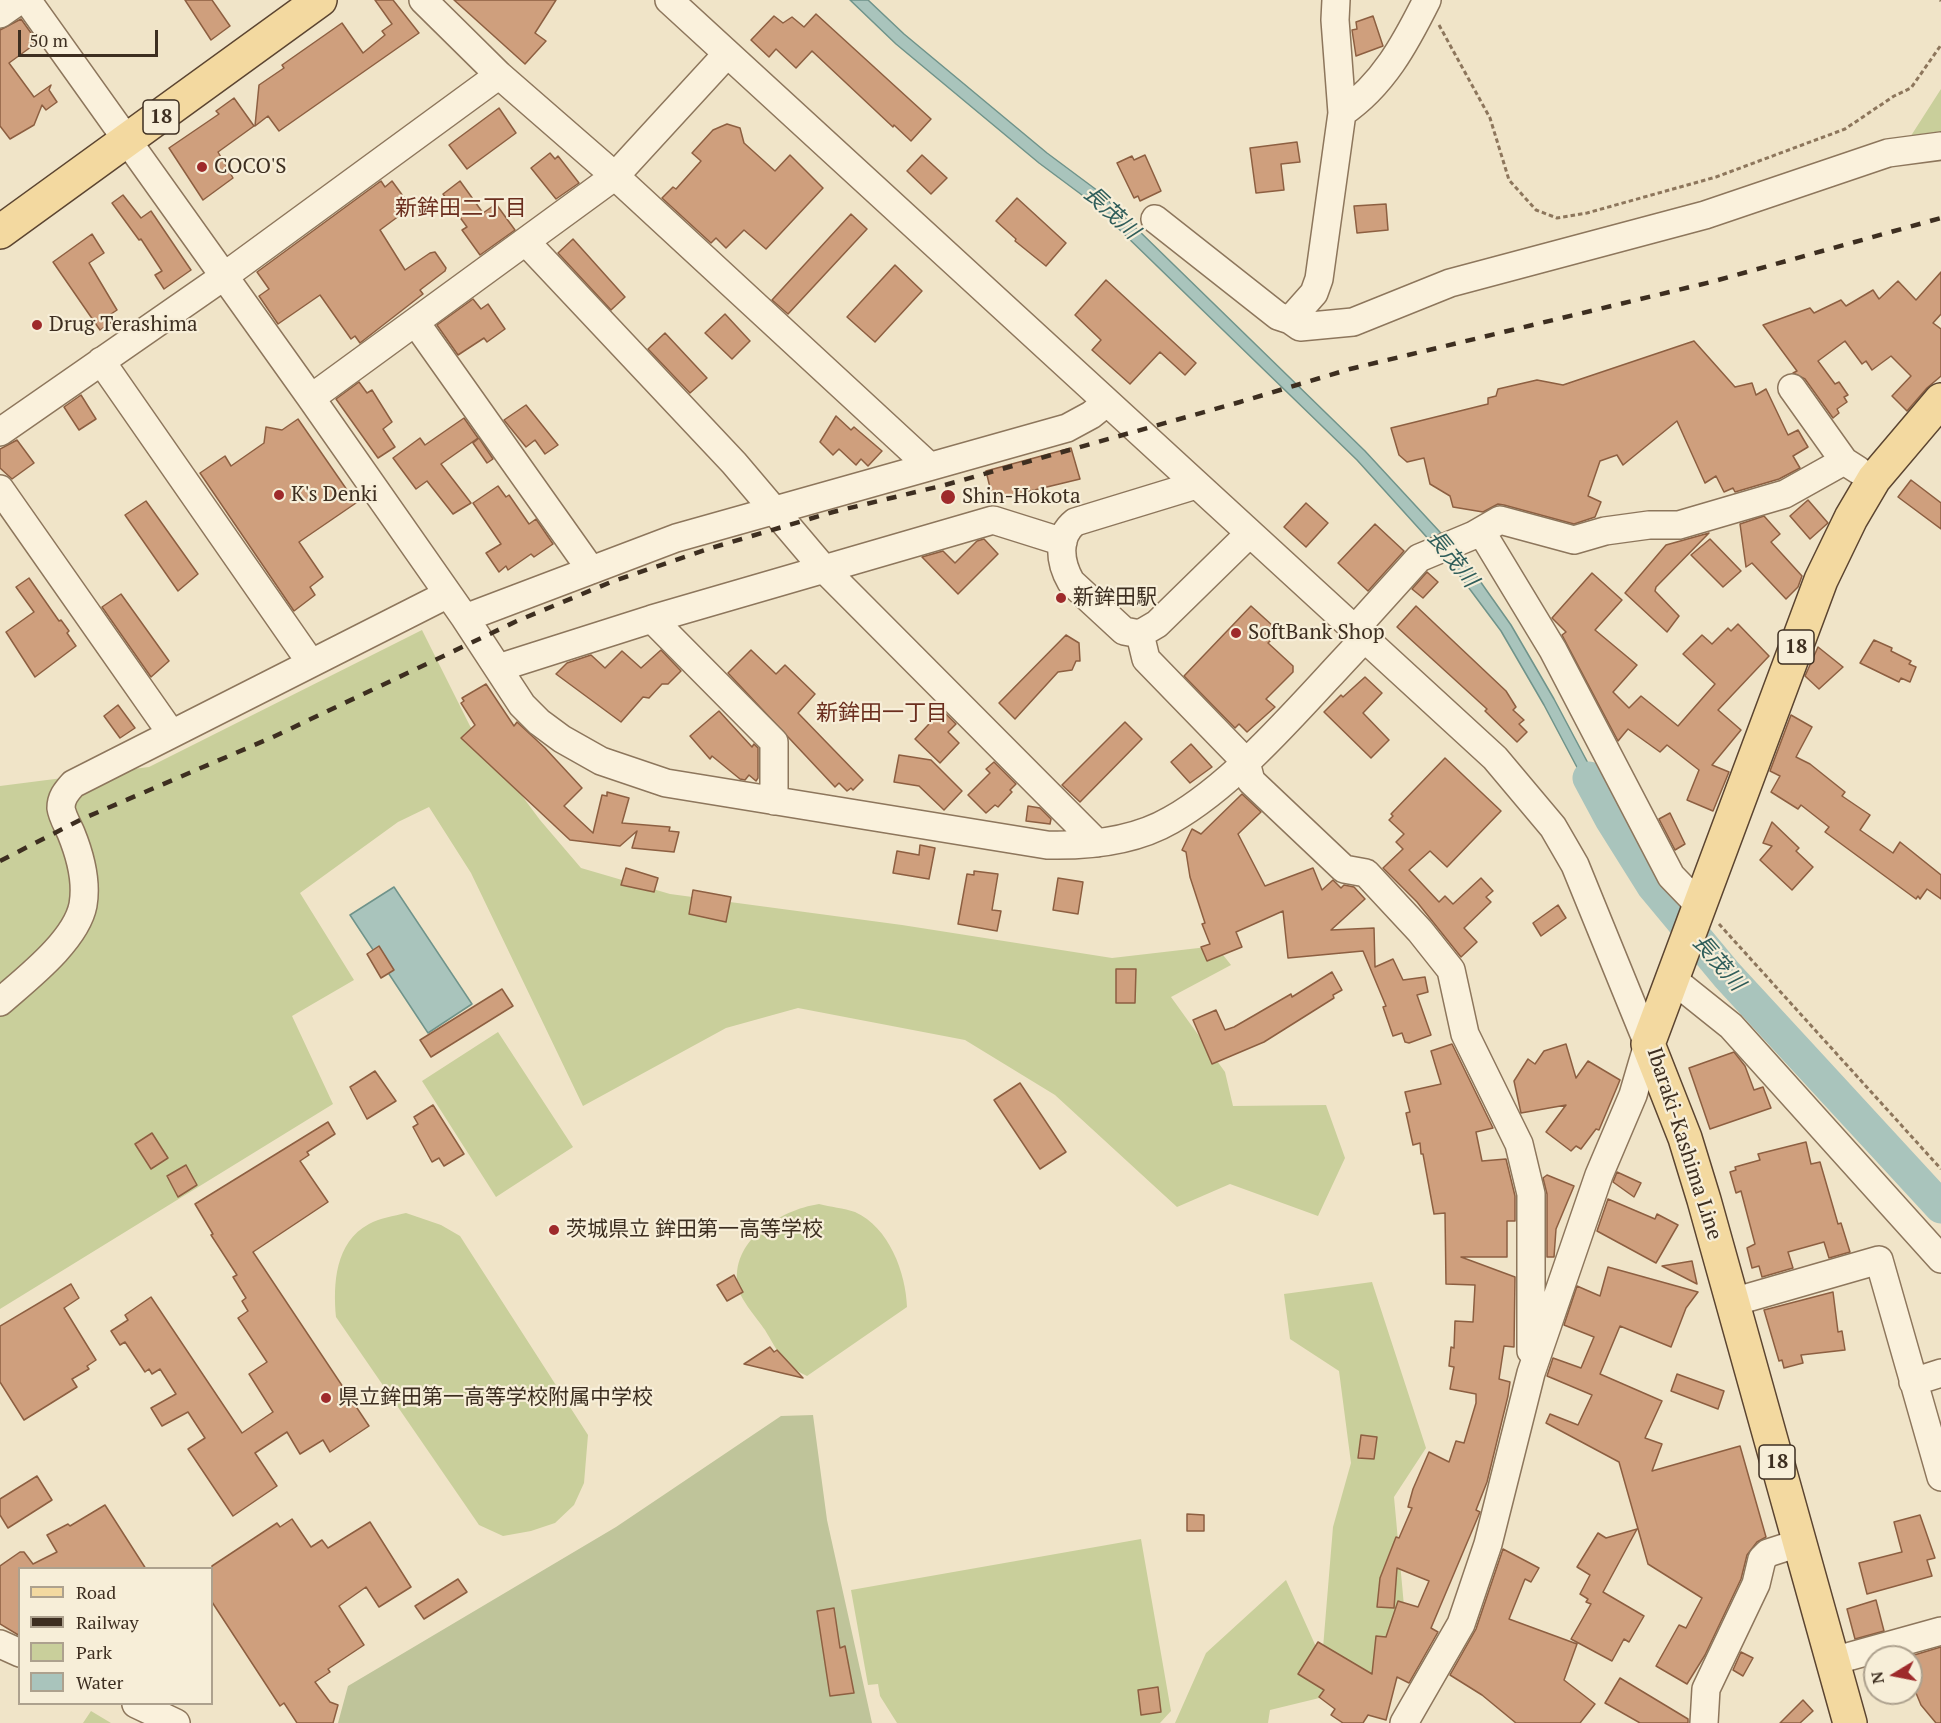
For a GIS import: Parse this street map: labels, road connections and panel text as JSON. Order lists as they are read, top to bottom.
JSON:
{
  "streets": {
    "main road": ["18", "Ibaraki-Kashima Line"]
  },
  "districts": ["新鉾田二丁目", "新鉾田一丁目"],
  "water": ["長茂川"],
  "places": [
    "COCO'S",
    "Drug Terashima",
    "K's Denki",
    "Shin-Hokota",
    "新鉾田駅",
    "SoftBank Shop",
    "茨城県立 鉾田第一高等学校",
    "県立鉾田第一高等学校附属中学校"
  ],
  "legend": [
    "Road",
    "Railway",
    "Park",
    "Water"
  ],
  "scale_bar": "50 m",
  "north": "left"
}
